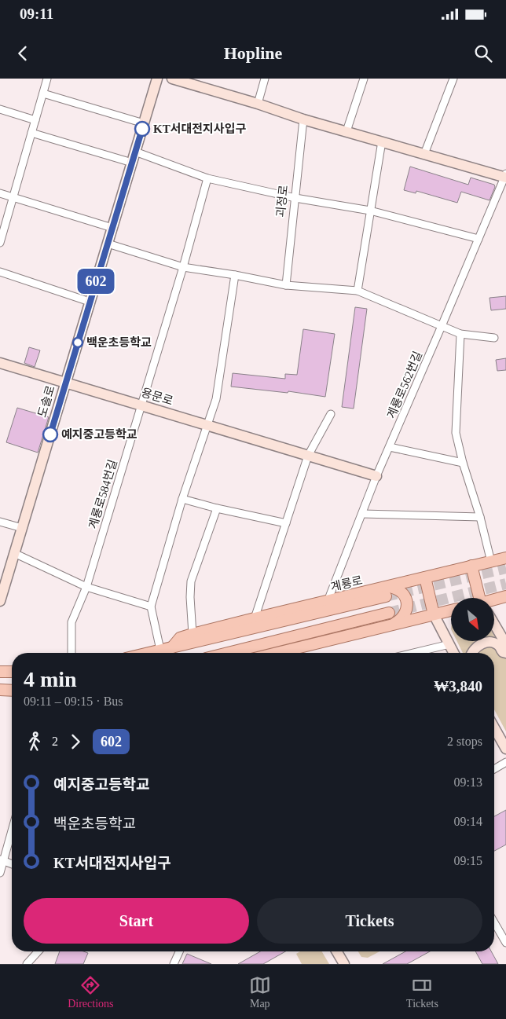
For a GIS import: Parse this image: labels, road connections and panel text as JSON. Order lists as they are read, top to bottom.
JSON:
{
  "streets": {
    "main road": ["계룡로"],
    "street": [
      "괴정로",
      "계룡로562번길",
      "용문로",
      "도솔로",
      "계룡로584번길"
    ]
  },
  "crossings": [
    ["계룡로562번길", "용문로"],
    ["계룡로562번길", "계룡로"],
    ["용문로", "도솔로"],
    ["용문로", "계룡로584번길"]
  ],
  "places": ["KT서대전지사입구", "백운초등학교", "예지중고등학교"],
  "lines": ["bus line 602"],
  "north": "bottom right",
  "page": {
    "status": "09:11",
    "header": "Hopline",
    "on_map": "602",
    "heading": ["4 min", "09:11 – 09:15 · Bus", "₩3,840"],
    "legs": ["2", "602", "2 stops"],
    "list": [
      {
        "name": "예지중고등학교",
        "value": "09:13"
      },
      {
        "name": "백운초등학교",
        "value": "09:14"
      },
      {
        "name": "KT서대전지사입구",
        "value": "09:15"
      }
    ],
    "buttons": ["Start", "Tickets"],
    "tabs": ["Directions", "Map", "Tickets"]
  }
}
